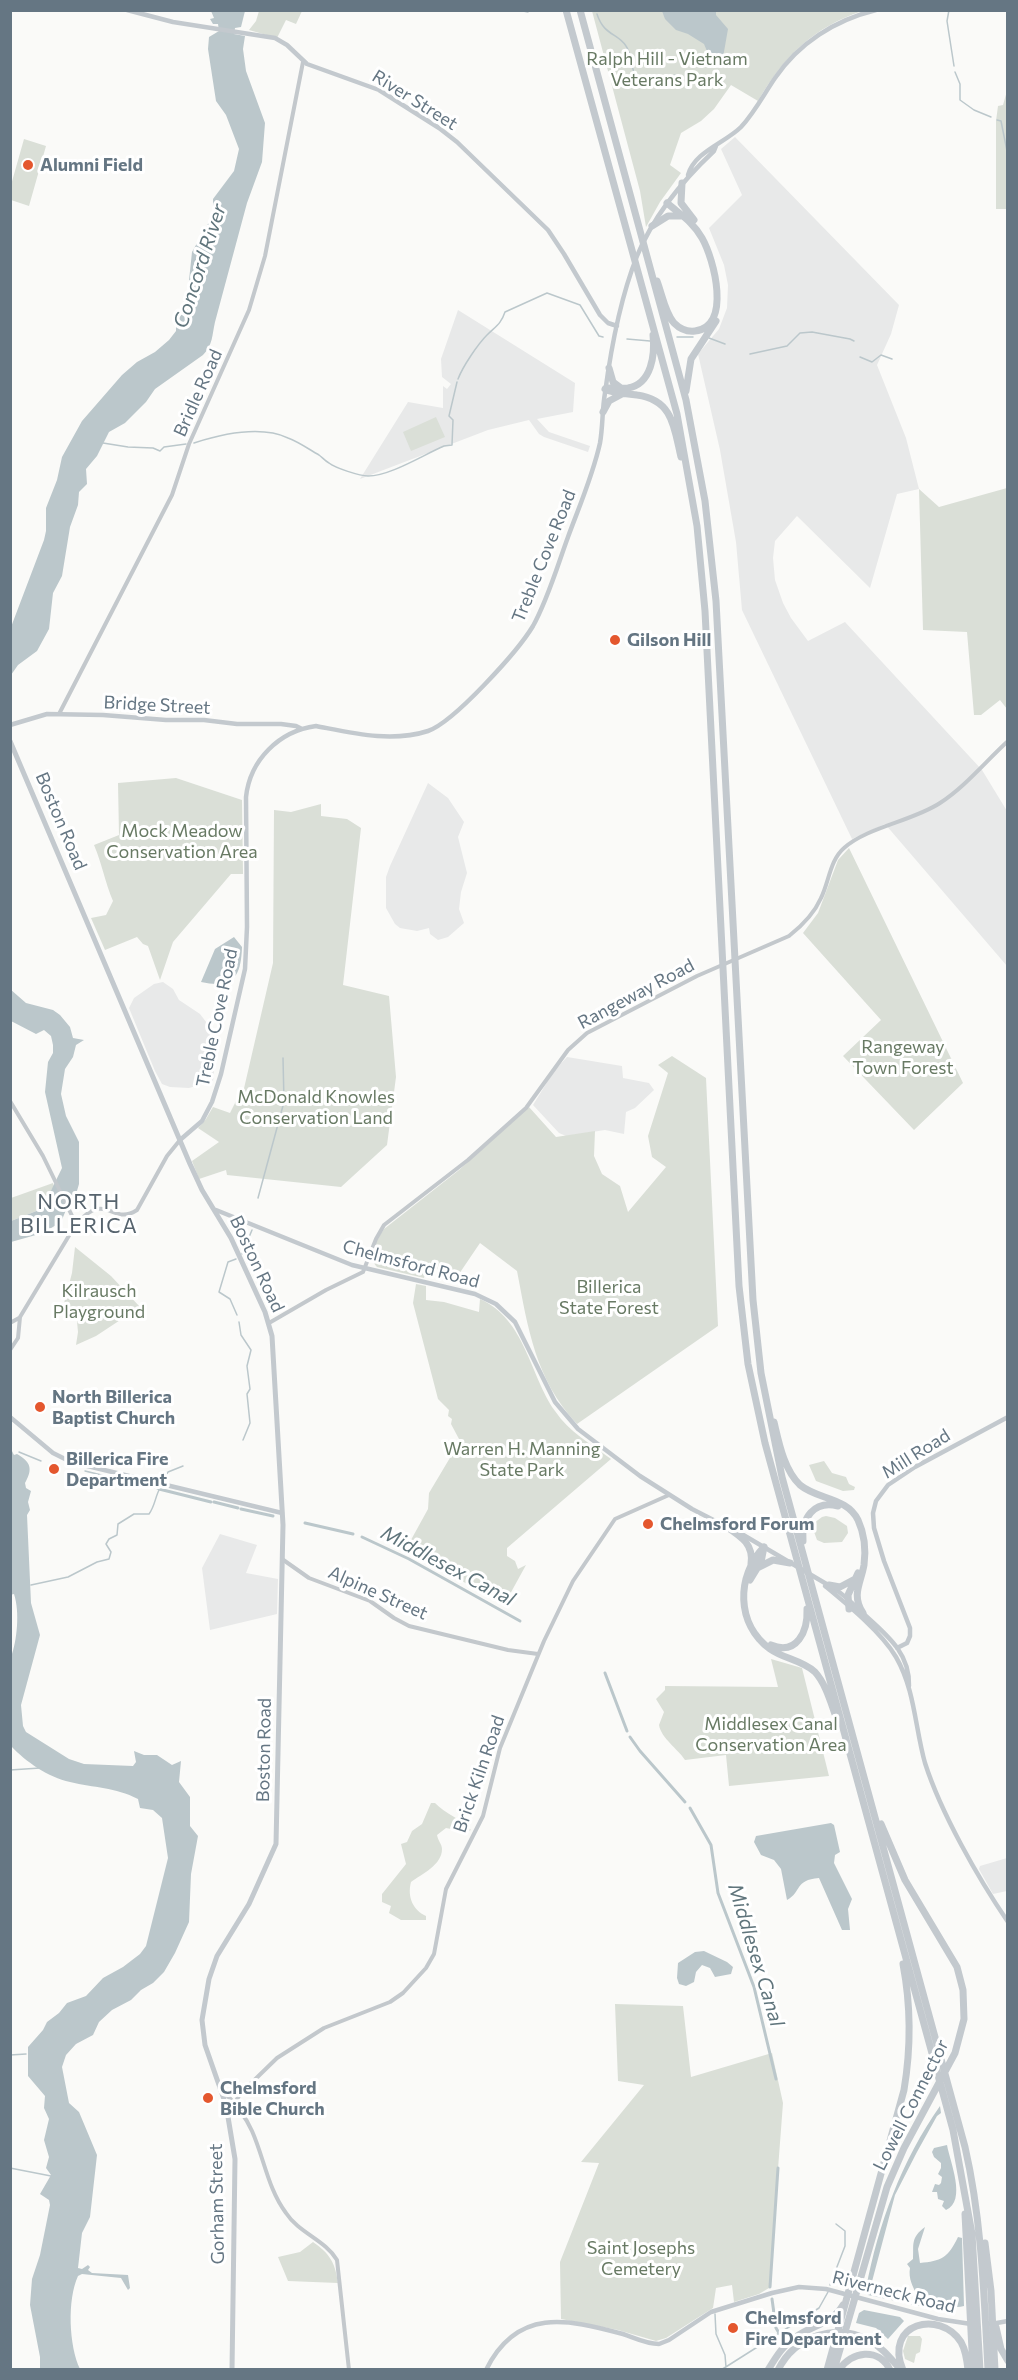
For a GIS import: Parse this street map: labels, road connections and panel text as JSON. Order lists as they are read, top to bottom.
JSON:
{
  "streets": {
    "highway": ["Lowell Connector"],
    "main road": [
      "River Street",
      "Treble Cove Road",
      "Bridge Street",
      "Boston Road",
      "Chelmsford Road",
      "Mill Road",
      "Gorham Street",
      "Riverneck Road"
    ],
    "street": [
      "Bridle Road",
      "Rangeway Road",
      "Alpine Street",
      "Brick Kiln Road"
    ]
  },
  "crossings": [
    ["River Street", "Bridle Road"],
    ["River Street", "Treble Cove Road"],
    ["Bridle Road", "Bridge Street"],
    ["Treble Cove Road", "Bridge Street"],
    ["Treble Cove Road", "Boston Road"],
    ["Boston Road", "Chelmsford Road"],
    ["Boston Road", "Alpine Street"],
    ["Boston Road", "Gorham Street"],
    ["Rangeway Road", "Chelmsford Road"],
    ["Chelmsford Road", "Brick Kiln Road"],
    ["Alpine Street", "Brick Kiln Road"],
    ["Brick Kiln Road", "Gorham Street"]
  ],
  "districts": ["NORTH BILLERICA"],
  "water": ["Concord River", "Middlesex Canal"],
  "parks": [
    "Ralph Hill - Vietnam Veterans Park",
    "Mock Meadow Conservation Area",
    "Rangeway Town Forest",
    "McDonald Knowles Conservation Land",
    "Billerica State Forest",
    "Kilrausch Playground",
    "Warren H. Manning State Park",
    "Middlesex Canal Conservation Area",
    "Saint Josephs Cemetery"
  ],
  "places": [
    "Alumni Field",
    "Gilson Hill",
    "North Billerica Baptist Church",
    "Billerica Fire Department",
    "Chelmsford Forum",
    "Chelmsford Bible Church",
    "Chelmsford Fire Department"
  ]
}
